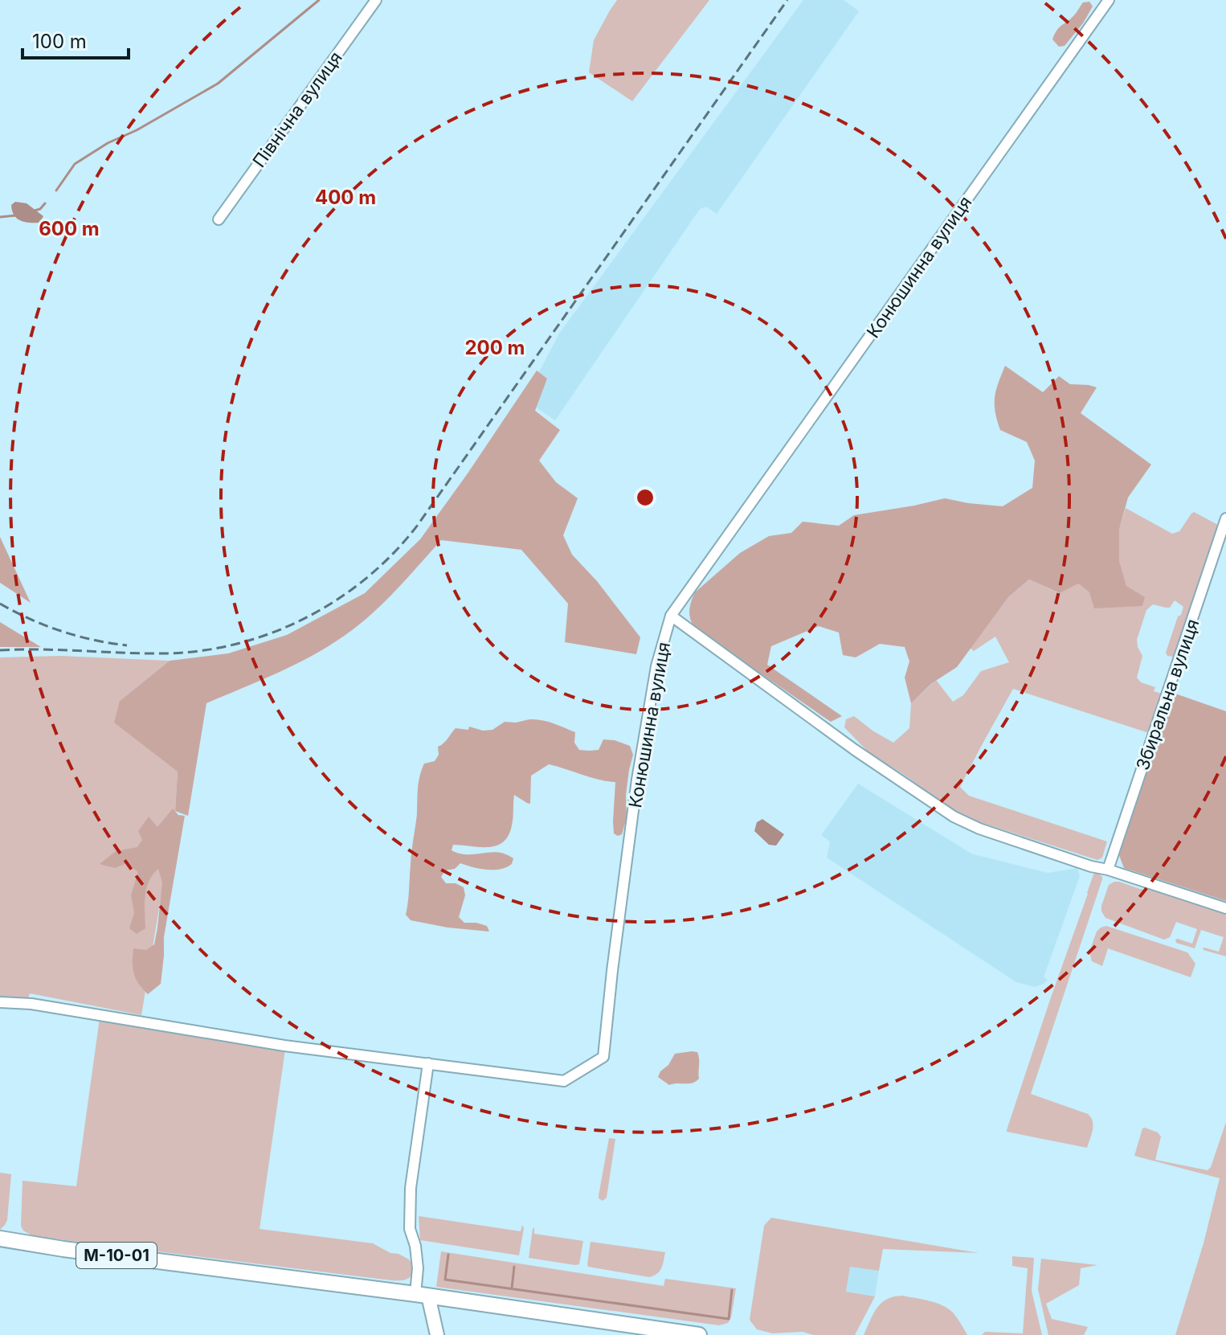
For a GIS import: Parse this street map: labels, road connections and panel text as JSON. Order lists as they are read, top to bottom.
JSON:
{
  "streets": {
    "highway": ["М-10-01"],
    "street": ["Північна вулиця", "Конюшинна вулиця", "Збиральна вулиця"]
  },
  "scale_bar": "100 m",
  "rings": ["400 m", "600 m", "200 m"]
}
